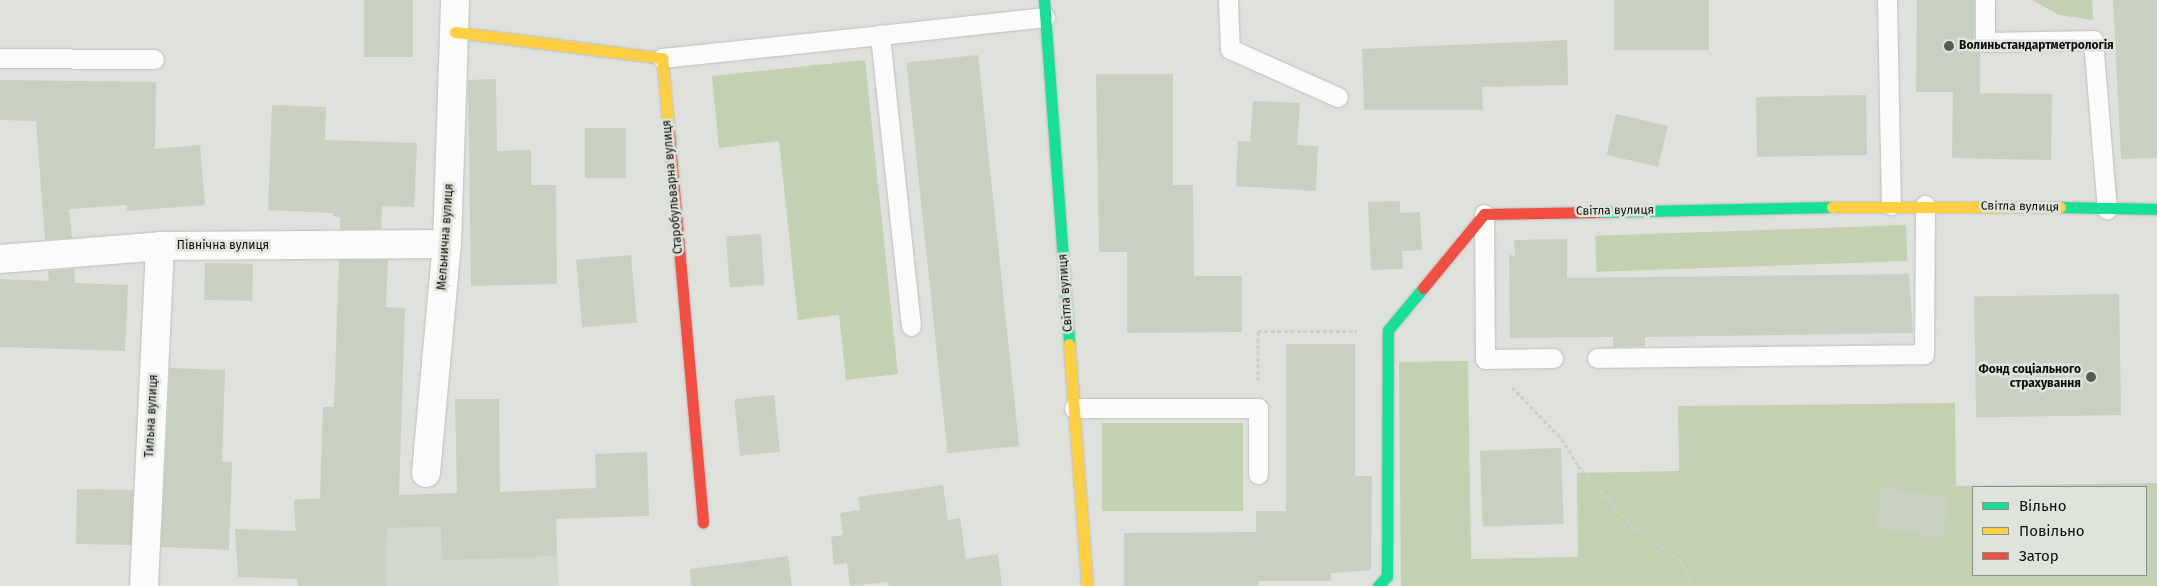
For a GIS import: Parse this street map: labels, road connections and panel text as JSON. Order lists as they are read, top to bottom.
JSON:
{
  "streets": {
    "street": [
      "Старобульварна вулиця",
      "Світла вулиця",
      "Мельнична вулиця",
      "Північна вулиця",
      "Тильна вулиця"
    ]
  },
  "crossings": [
    ["Мельнична вулиця", "Північна вулиця"],
    ["Північна вулиця", "Тильна вулиця"]
  ],
  "places": ["Волиньстандартметрологія", "Фонд соціального страхування"],
  "legend": ["Вільно", "Повільно", "Затор"]
}
